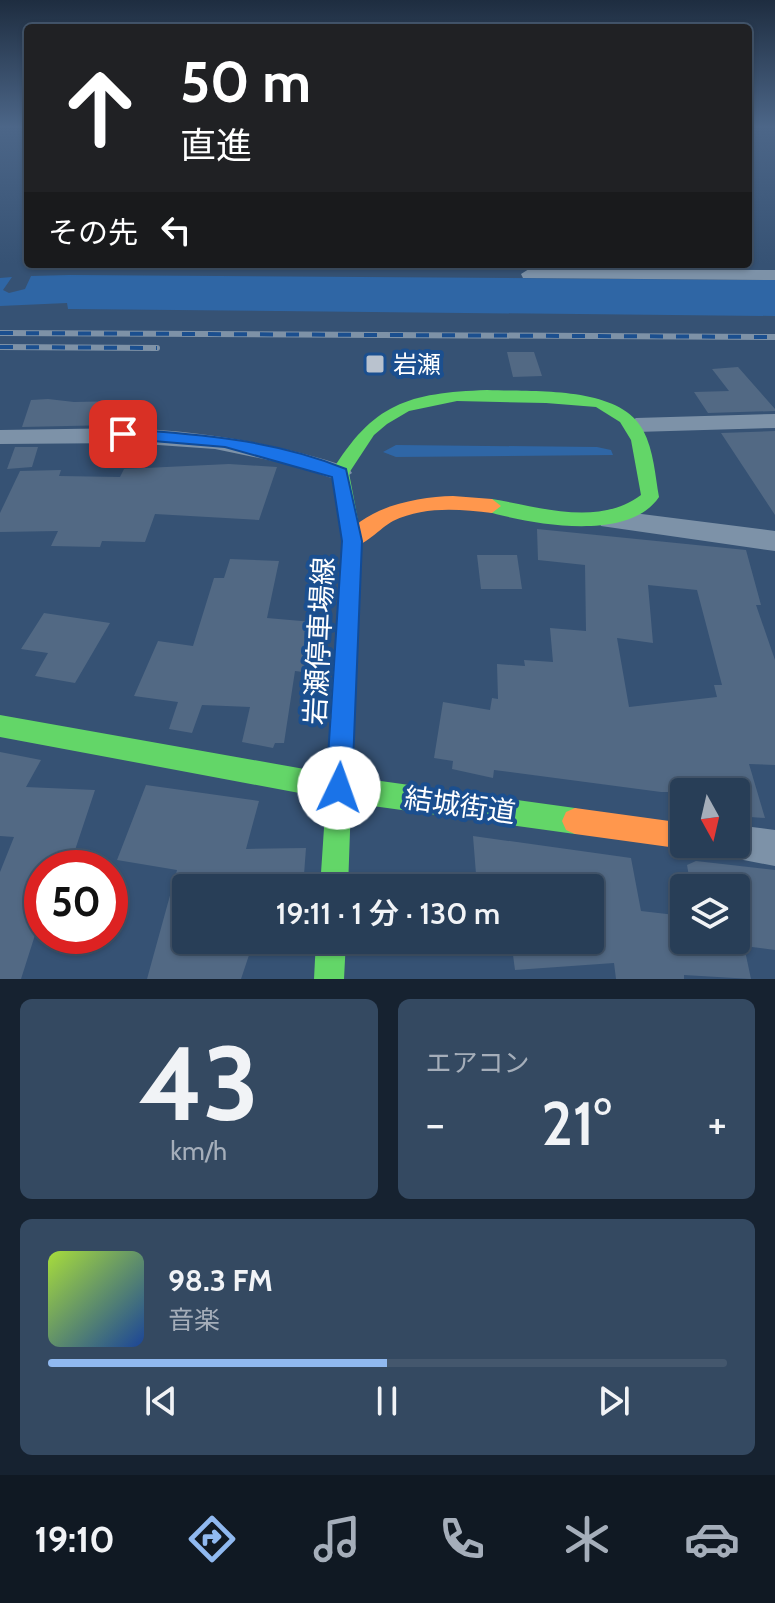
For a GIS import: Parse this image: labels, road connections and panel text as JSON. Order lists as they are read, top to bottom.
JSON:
{
  "streets": {
    "street": ["岩瀬停車場線", "結城街道"]
  },
  "crossings": [
    ["岩瀬停車場線", "結城街道"]
  ],
  "places": {
    "transit": ["岩瀬"]
  },
  "north": "bottom",
  "page": {
    "turn": ["50 m", "直進"],
    "then": "その先",
    "limit": "50",
    "trip": "19:11 · 1 分 · 130 m",
    "tile": [
      ["43", "km/h"],
      "エアコン"
    ],
    "heat": ["−", "21°", "+"],
    "song": ["98.3 FM", "音楽"],
    "tabs": "19:10"
  }
}
